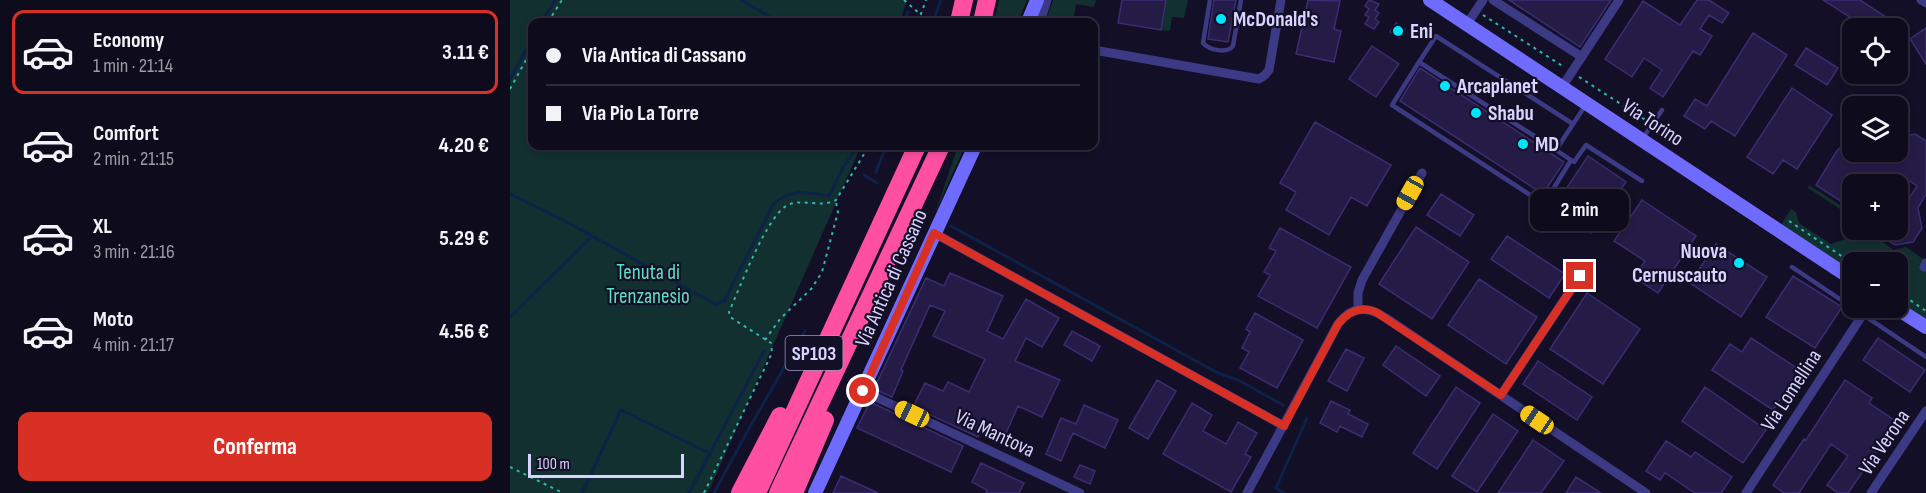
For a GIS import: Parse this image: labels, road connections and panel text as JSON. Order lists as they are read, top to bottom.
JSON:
{
  "streets": {
    "highway": ["SP103"],
    "street": [
      "Via Torino",
      "Via Antica di Cassano",
      "Via Lomellina",
      "Via Mantova",
      "Via Verona"
    ]
  },
  "crossings": [
    ["Via Antica di Cassano", "Via Mantova"]
  ],
  "parks": ["Tenuta di Trenzanesio"],
  "places": [
    "McDonald's",
    "Eni",
    "Arcaplanet",
    "Shabu",
    "MD",
    "Nuova Cernuscauto"
  ],
  "scale_bar": "100 m",
  "page": {
    "list": [
      {
        "name": "Economy",
        "note": "1 min · 21:14",
        "value": "3.11 €"
      },
      {
        "name": "Comfort",
        "note": "2 min · 21:15",
        "value": "4.20 €"
      },
      {
        "name": "XL",
        "note": "3 min · 21:16",
        "value": "5.29 €"
      },
      {
        "name": "Moto",
        "note": "4 min · 21:17",
        "value": "4.56 €"
      }
    ],
    "map_buttons": ["+", "−"],
    "banner": ["Via Antica di Cassano", "Via Pio La Torre"],
    "bubble": "2 min",
    "buttons": "Conferma",
    "scale": "100 m"
  }
}
